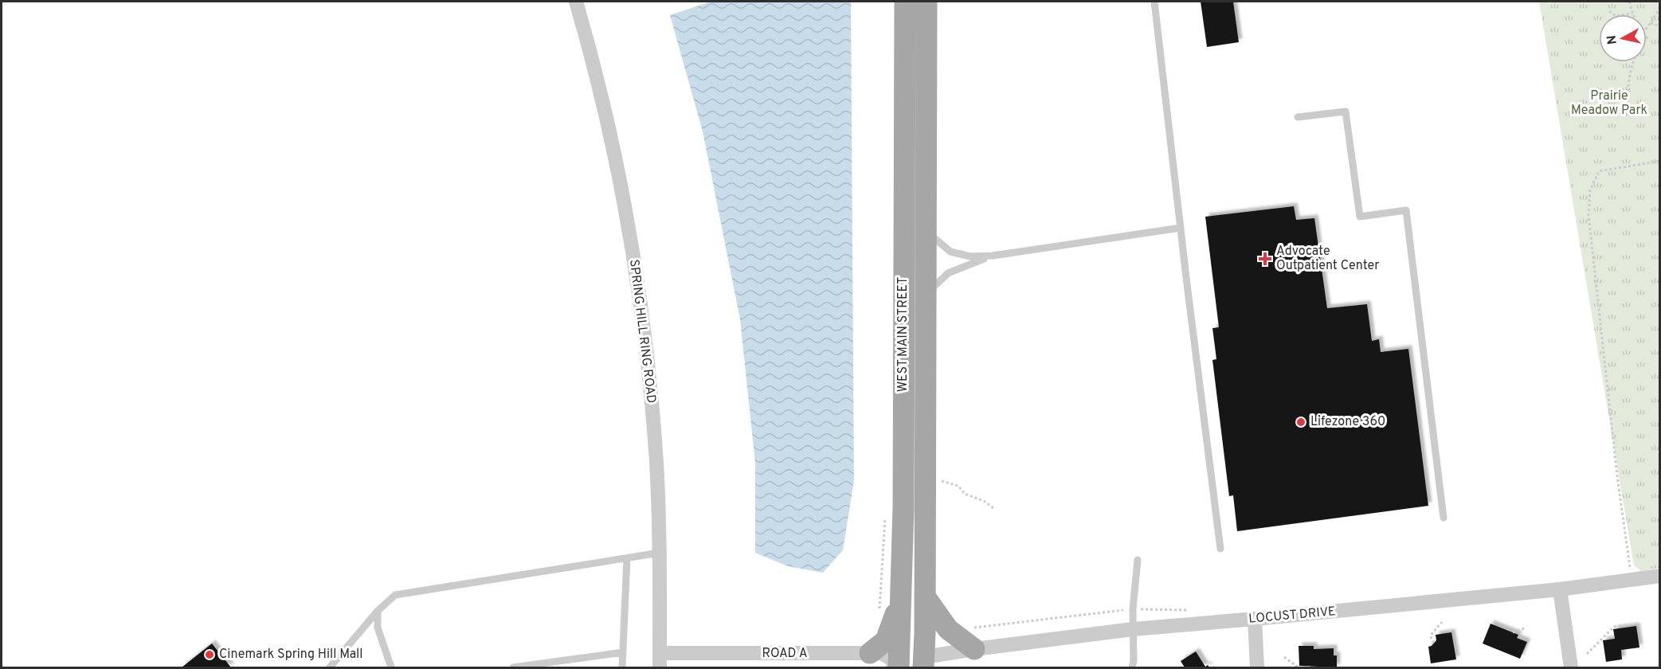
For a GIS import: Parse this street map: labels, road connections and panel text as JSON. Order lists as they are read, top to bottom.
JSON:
{
  "streets": {
    "main road": ["WEST MAIN STREET"],
    "street": ["SPRING HILL RING ROAD", "LOCUST DRIVE", "ROAD A"]
  },
  "crossings": [
    ["SPRING HILL RING ROAD", "ROAD A"],
    ["WEST MAIN STREET", "LOCUST DRIVE"],
    ["WEST MAIN STREET", "ROAD A"]
  ],
  "parks": ["Prairie Meadow Park"],
  "places": {
    "health": ["Advocate Outpatient Center"],
    "other": ["Lifezone 360", "Cinemark Spring Hill Mall"]
  },
  "north": "left"
}
